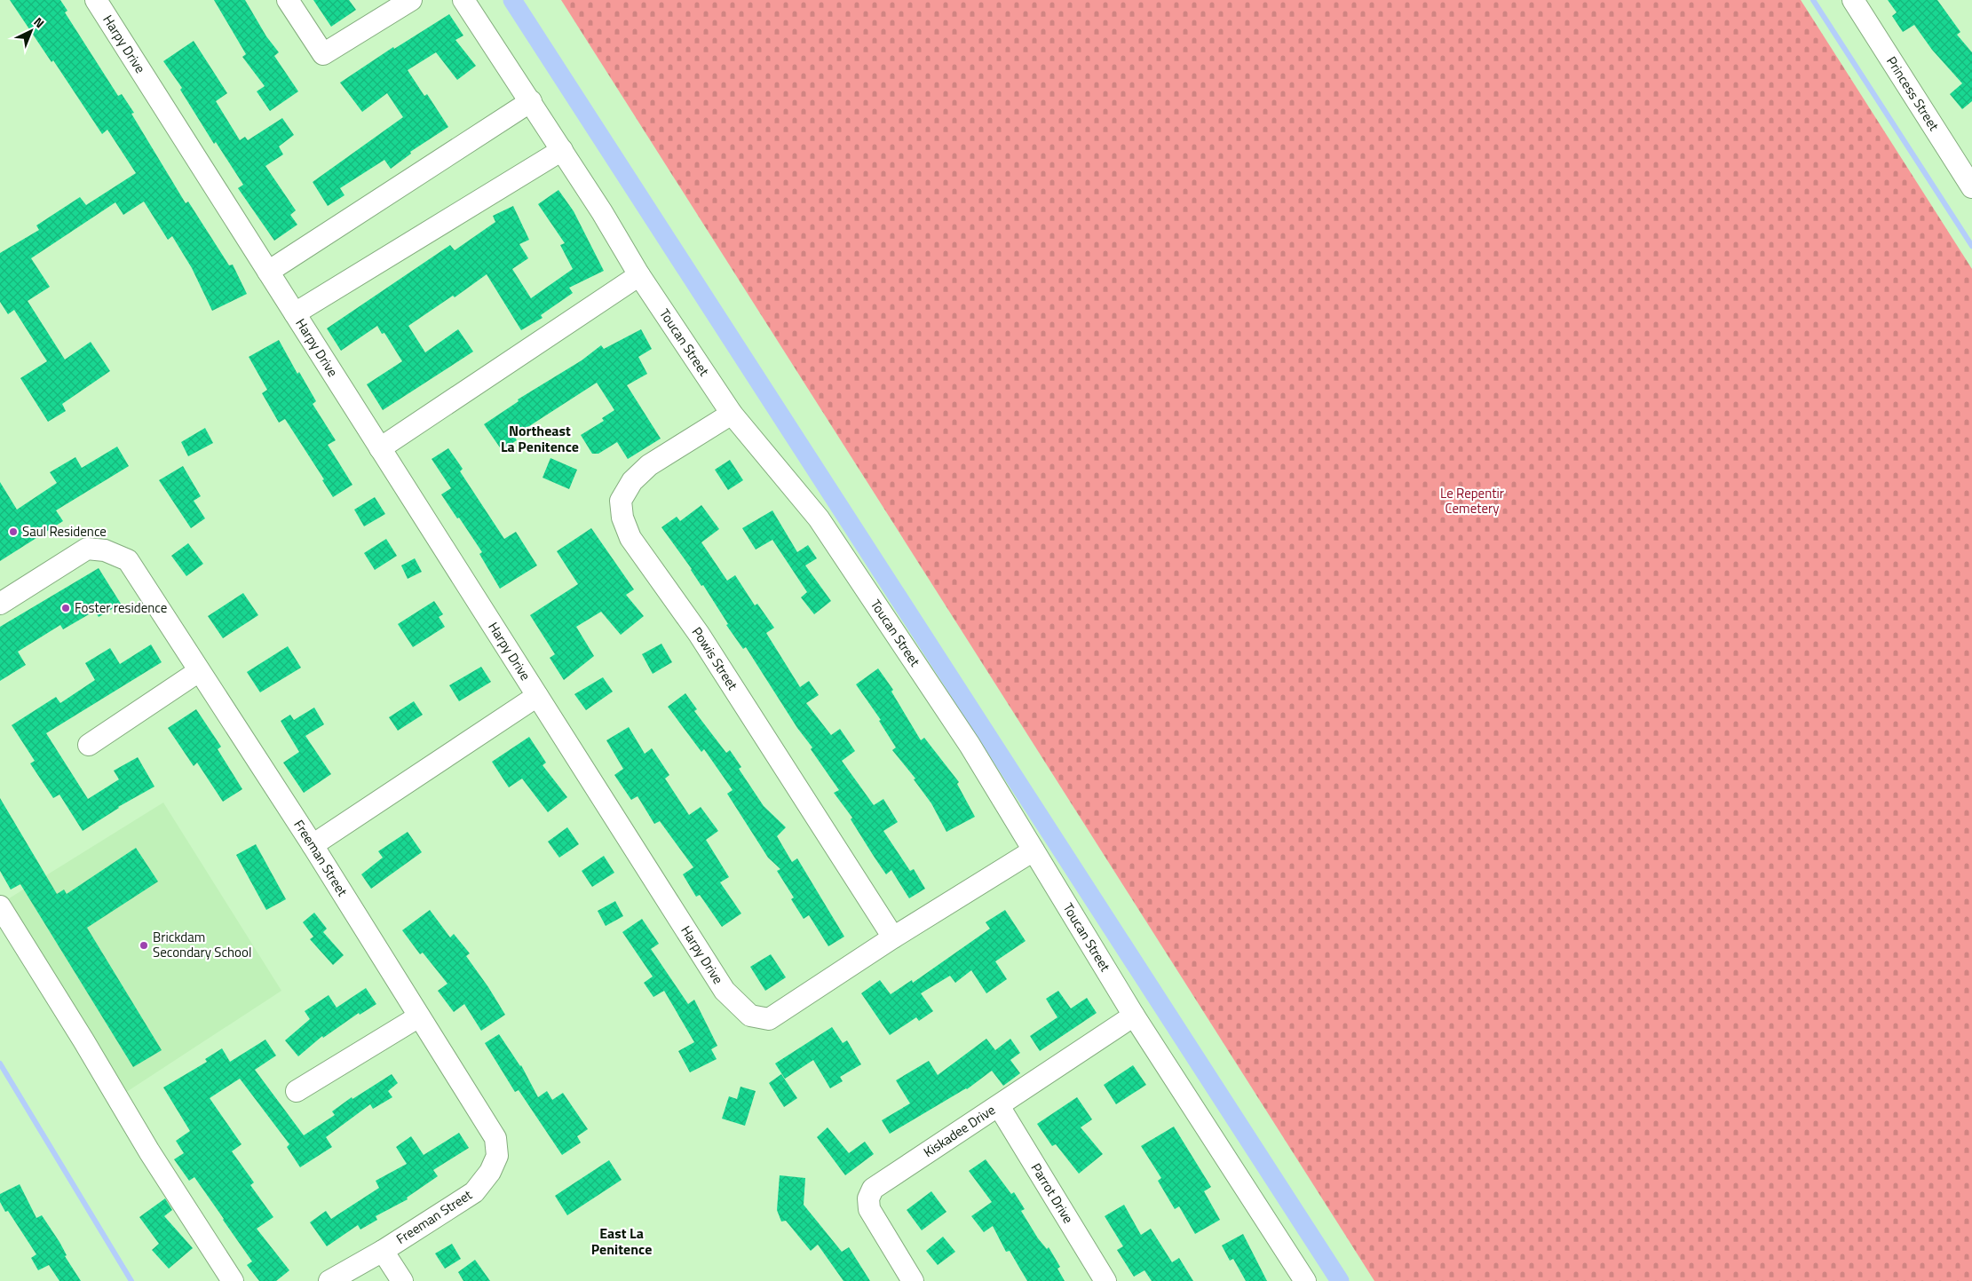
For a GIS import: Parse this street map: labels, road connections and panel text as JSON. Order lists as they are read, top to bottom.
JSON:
{
  "streets": {
    "street": [
      "Harpy Drive",
      "Princess Street",
      "Toucan Street",
      "Powis Street",
      "Freeman Street",
      "Kiskadee Drive",
      "Parrot Drive"
    ]
  },
  "crossings": [
    ["Harpy Drive", "Toucan Street"],
    ["Harpy Drive", "Powis Street"],
    ["Toucan Street", "Powis Street"],
    ["Toucan Street", "Kiskadee Drive"],
    ["Kiskadee Drive", "Parrot Drive"]
  ],
  "districts": ["Northeast La Penitence", "East La Penitence"],
  "parks": ["Le Repentir Cemetery"],
  "places": ["Saul Residence", "Foster residence", "Brickdam Secondary School"],
  "north": "top right"
}
